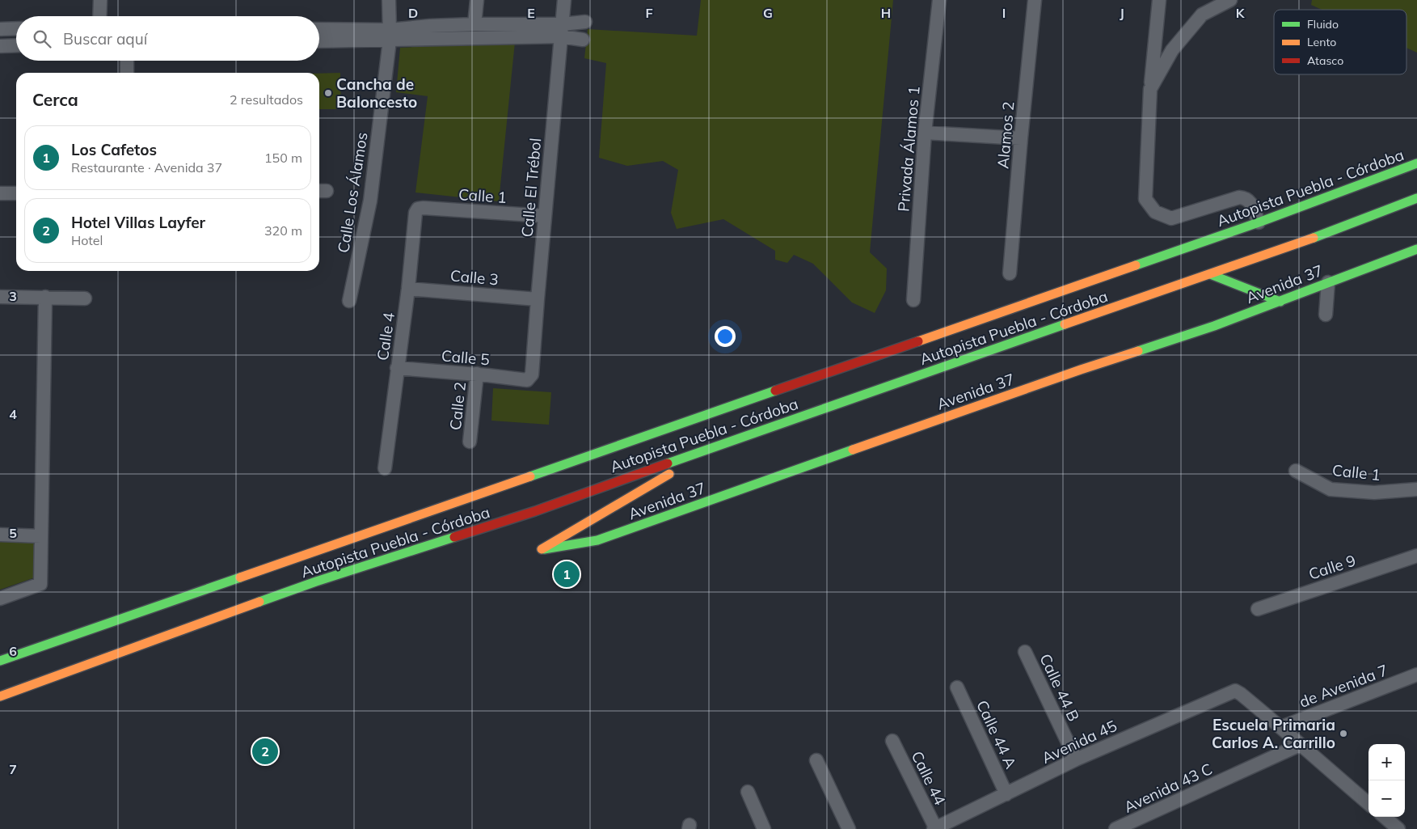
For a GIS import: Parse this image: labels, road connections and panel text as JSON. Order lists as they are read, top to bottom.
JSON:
{
  "streets": {
    "main road": ["Autopista Puebla - Córdoba", "Avenida 37"],
    "street": [
      "Alamos 2",
      "Privada Álamos 1",
      "Calle El Trébol",
      "Calle Los Álamos",
      "Calle 1",
      "Calle 3",
      "Calle 4",
      "Calle 5",
      "Calle 2",
      "Calle 9",
      "de Avenida 7",
      "Calle 44 B",
      "Calle 44 A",
      "Avenida 45",
      "Calle 44",
      "Avenida 43 C"
    ]
  },
  "crossings": [
    ["Calle El Trébol", "Calle 1"],
    ["Calle El Trébol", "Calle 3"],
    ["Calle El Trébol", "Calle 5"],
    ["Autopista Puebla - Córdoba", "Avenida 37"],
    ["Calle 1", "Calle 4"],
    ["Calle 3", "Calle 4"],
    ["Calle 4", "Calle 5"],
    ["Calle 5", "Calle 2"],
    ["de Avenida 7", "Avenida 45"],
    ["Calle 44 B", "Avenida 45"],
    ["Calle 44 A", "Avenida 45"],
    ["Avenida 45", "Calle 44"]
  ],
  "places": ["Cancha de Baloncesto", "Escuela Primaria Carlos A. Carrillo"],
  "legend": ["Fluido", "Lento", "Atasco"],
  "page": {
    "search": "Buscar aquí",
    "heading": ["Cerca", "2 resultados"],
    "list": [
      {
        "mark": "1",
        "name": "Los Cafetos",
        "note": "Restaurante · Avenida 37",
        "value": "150 m"
      },
      {
        "mark": "2",
        "name": "Hotel Villas Layfer",
        "note": "Hotel",
        "value": "320 m"
      }
    ],
    "pins": ["1", "2"],
    "map_buttons": ["+", "−"]
  },
  "grid": {
    "columns": [
      "D",
      "E",
      "F",
      "G",
      "H",
      "I",
      "J",
      "K"
    ],
    "rows": [
      "3",
      "4",
      "5",
      "6",
      "7"
    ]
  }
}
